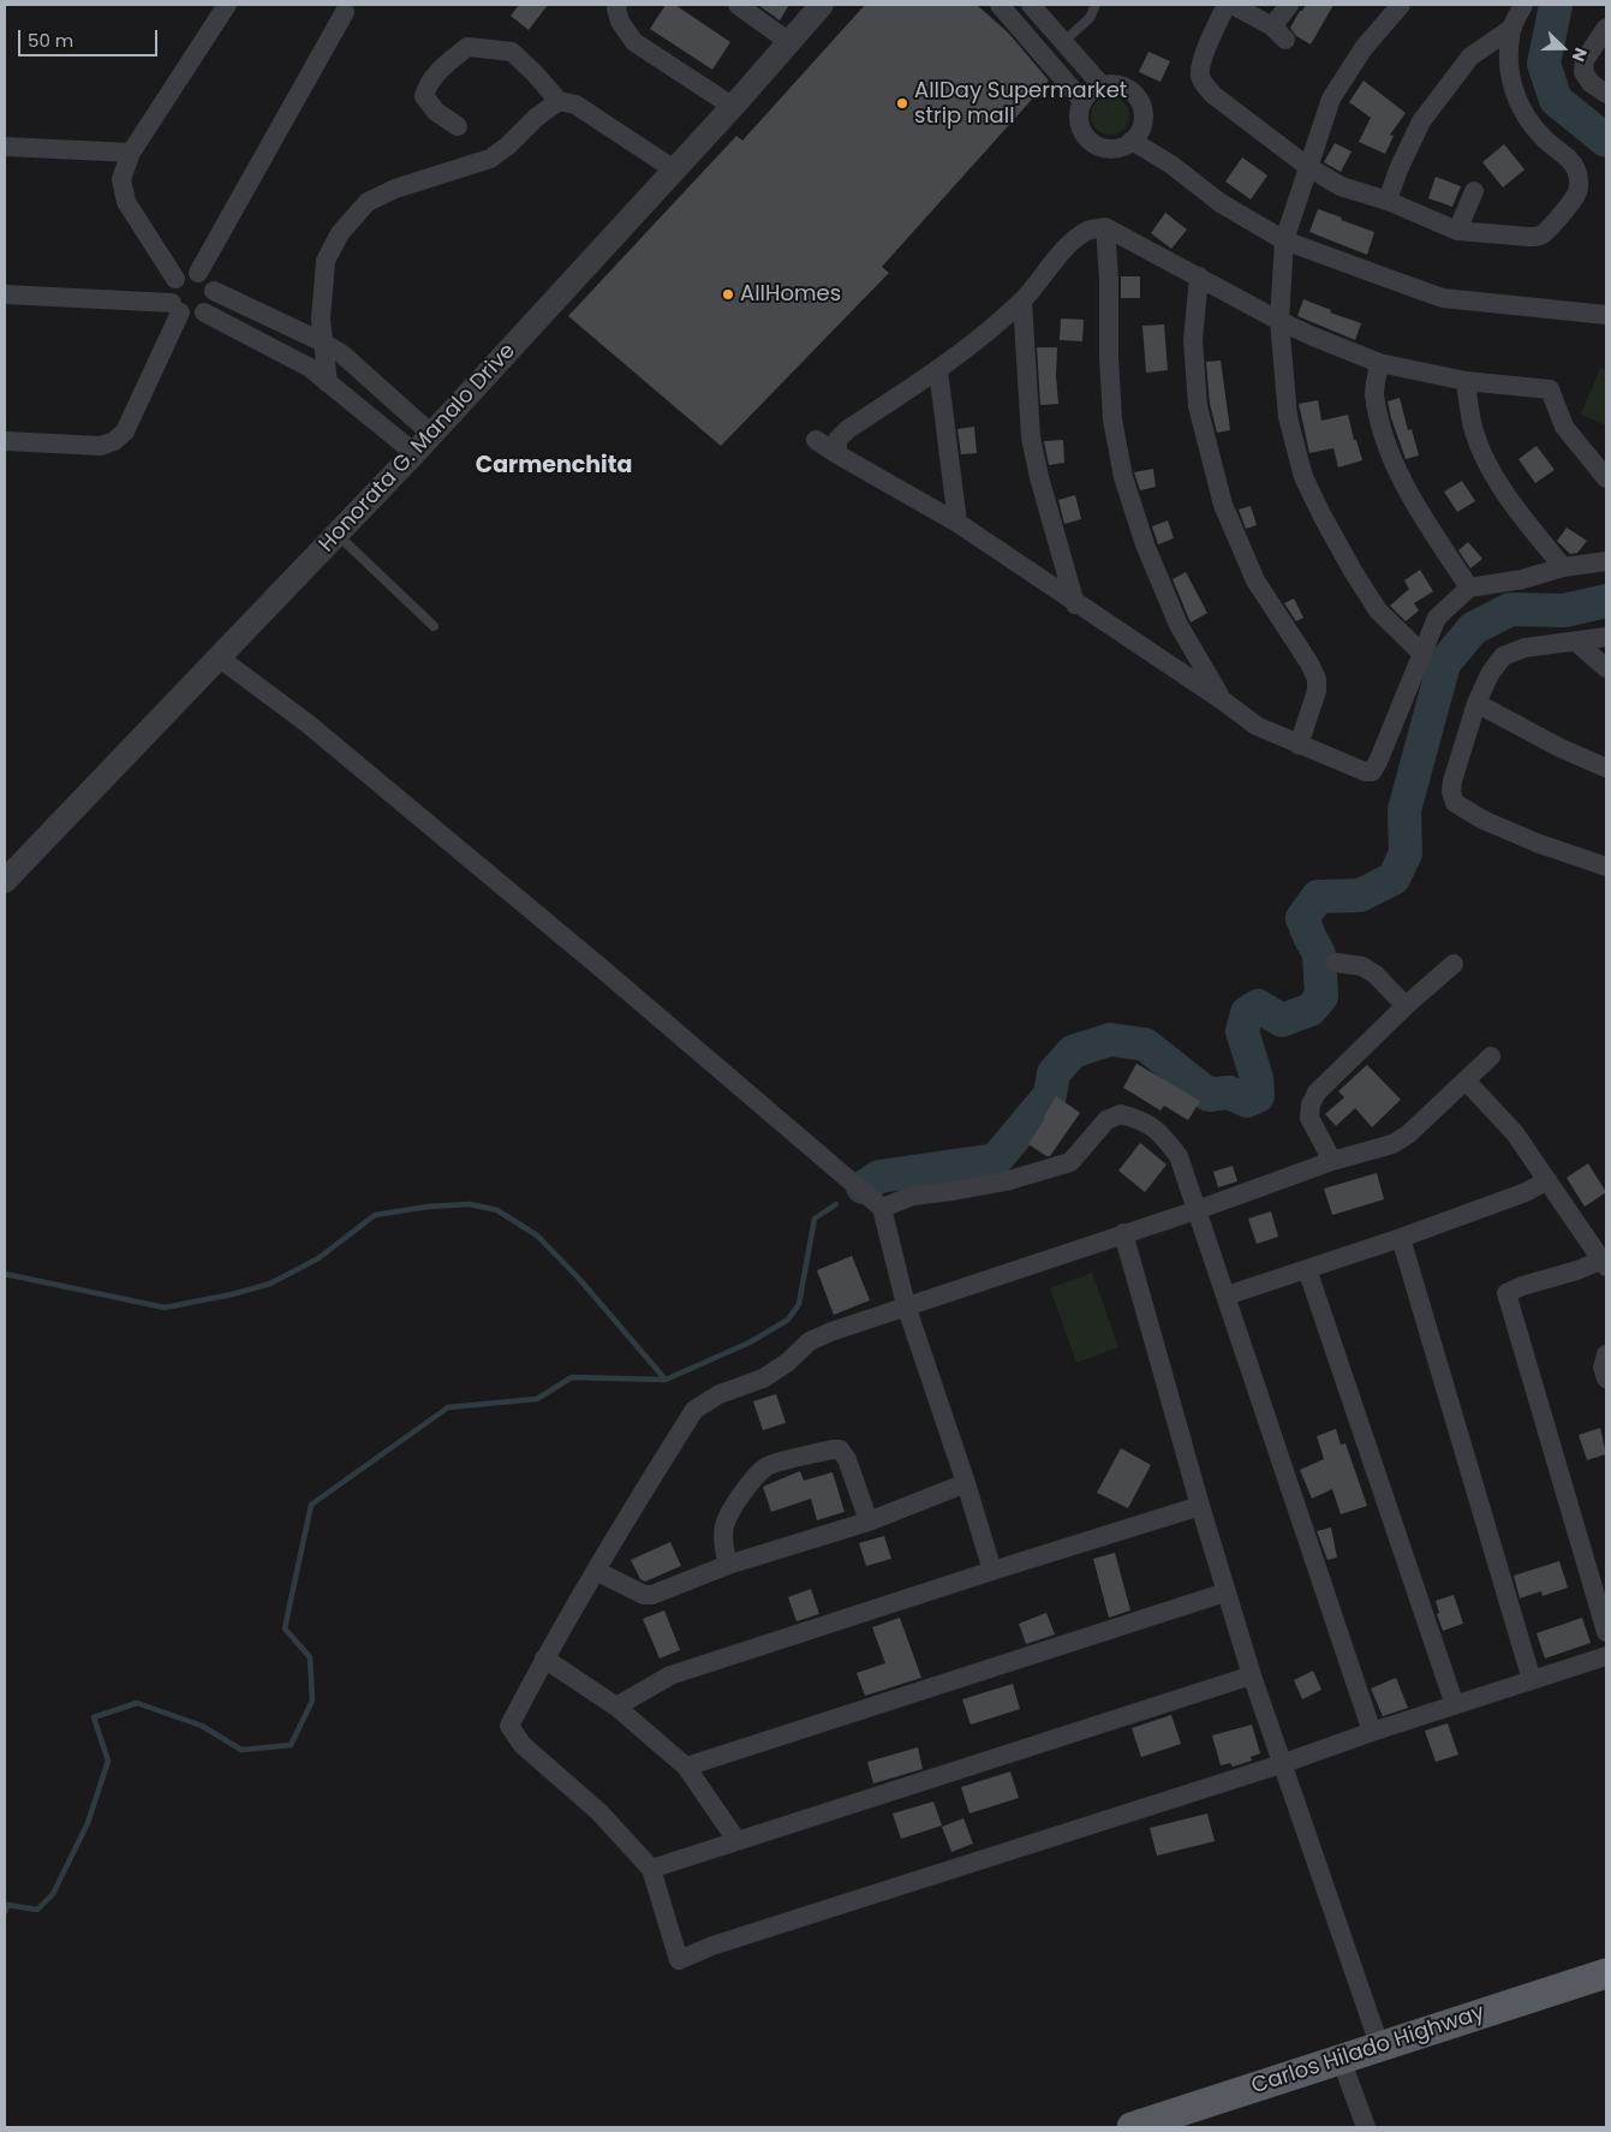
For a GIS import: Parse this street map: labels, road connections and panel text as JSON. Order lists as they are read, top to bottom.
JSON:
{
  "streets": {
    "main road": ["Carlos Hilado Highway"],
    "street": ["Honorata G. Manalo Drive"]
  },
  "districts": ["Carmenchita"],
  "places": ["AllDay Supermarket strip mall", "AllHomes"],
  "scale_bar": "50 m",
  "north": "right"
}
